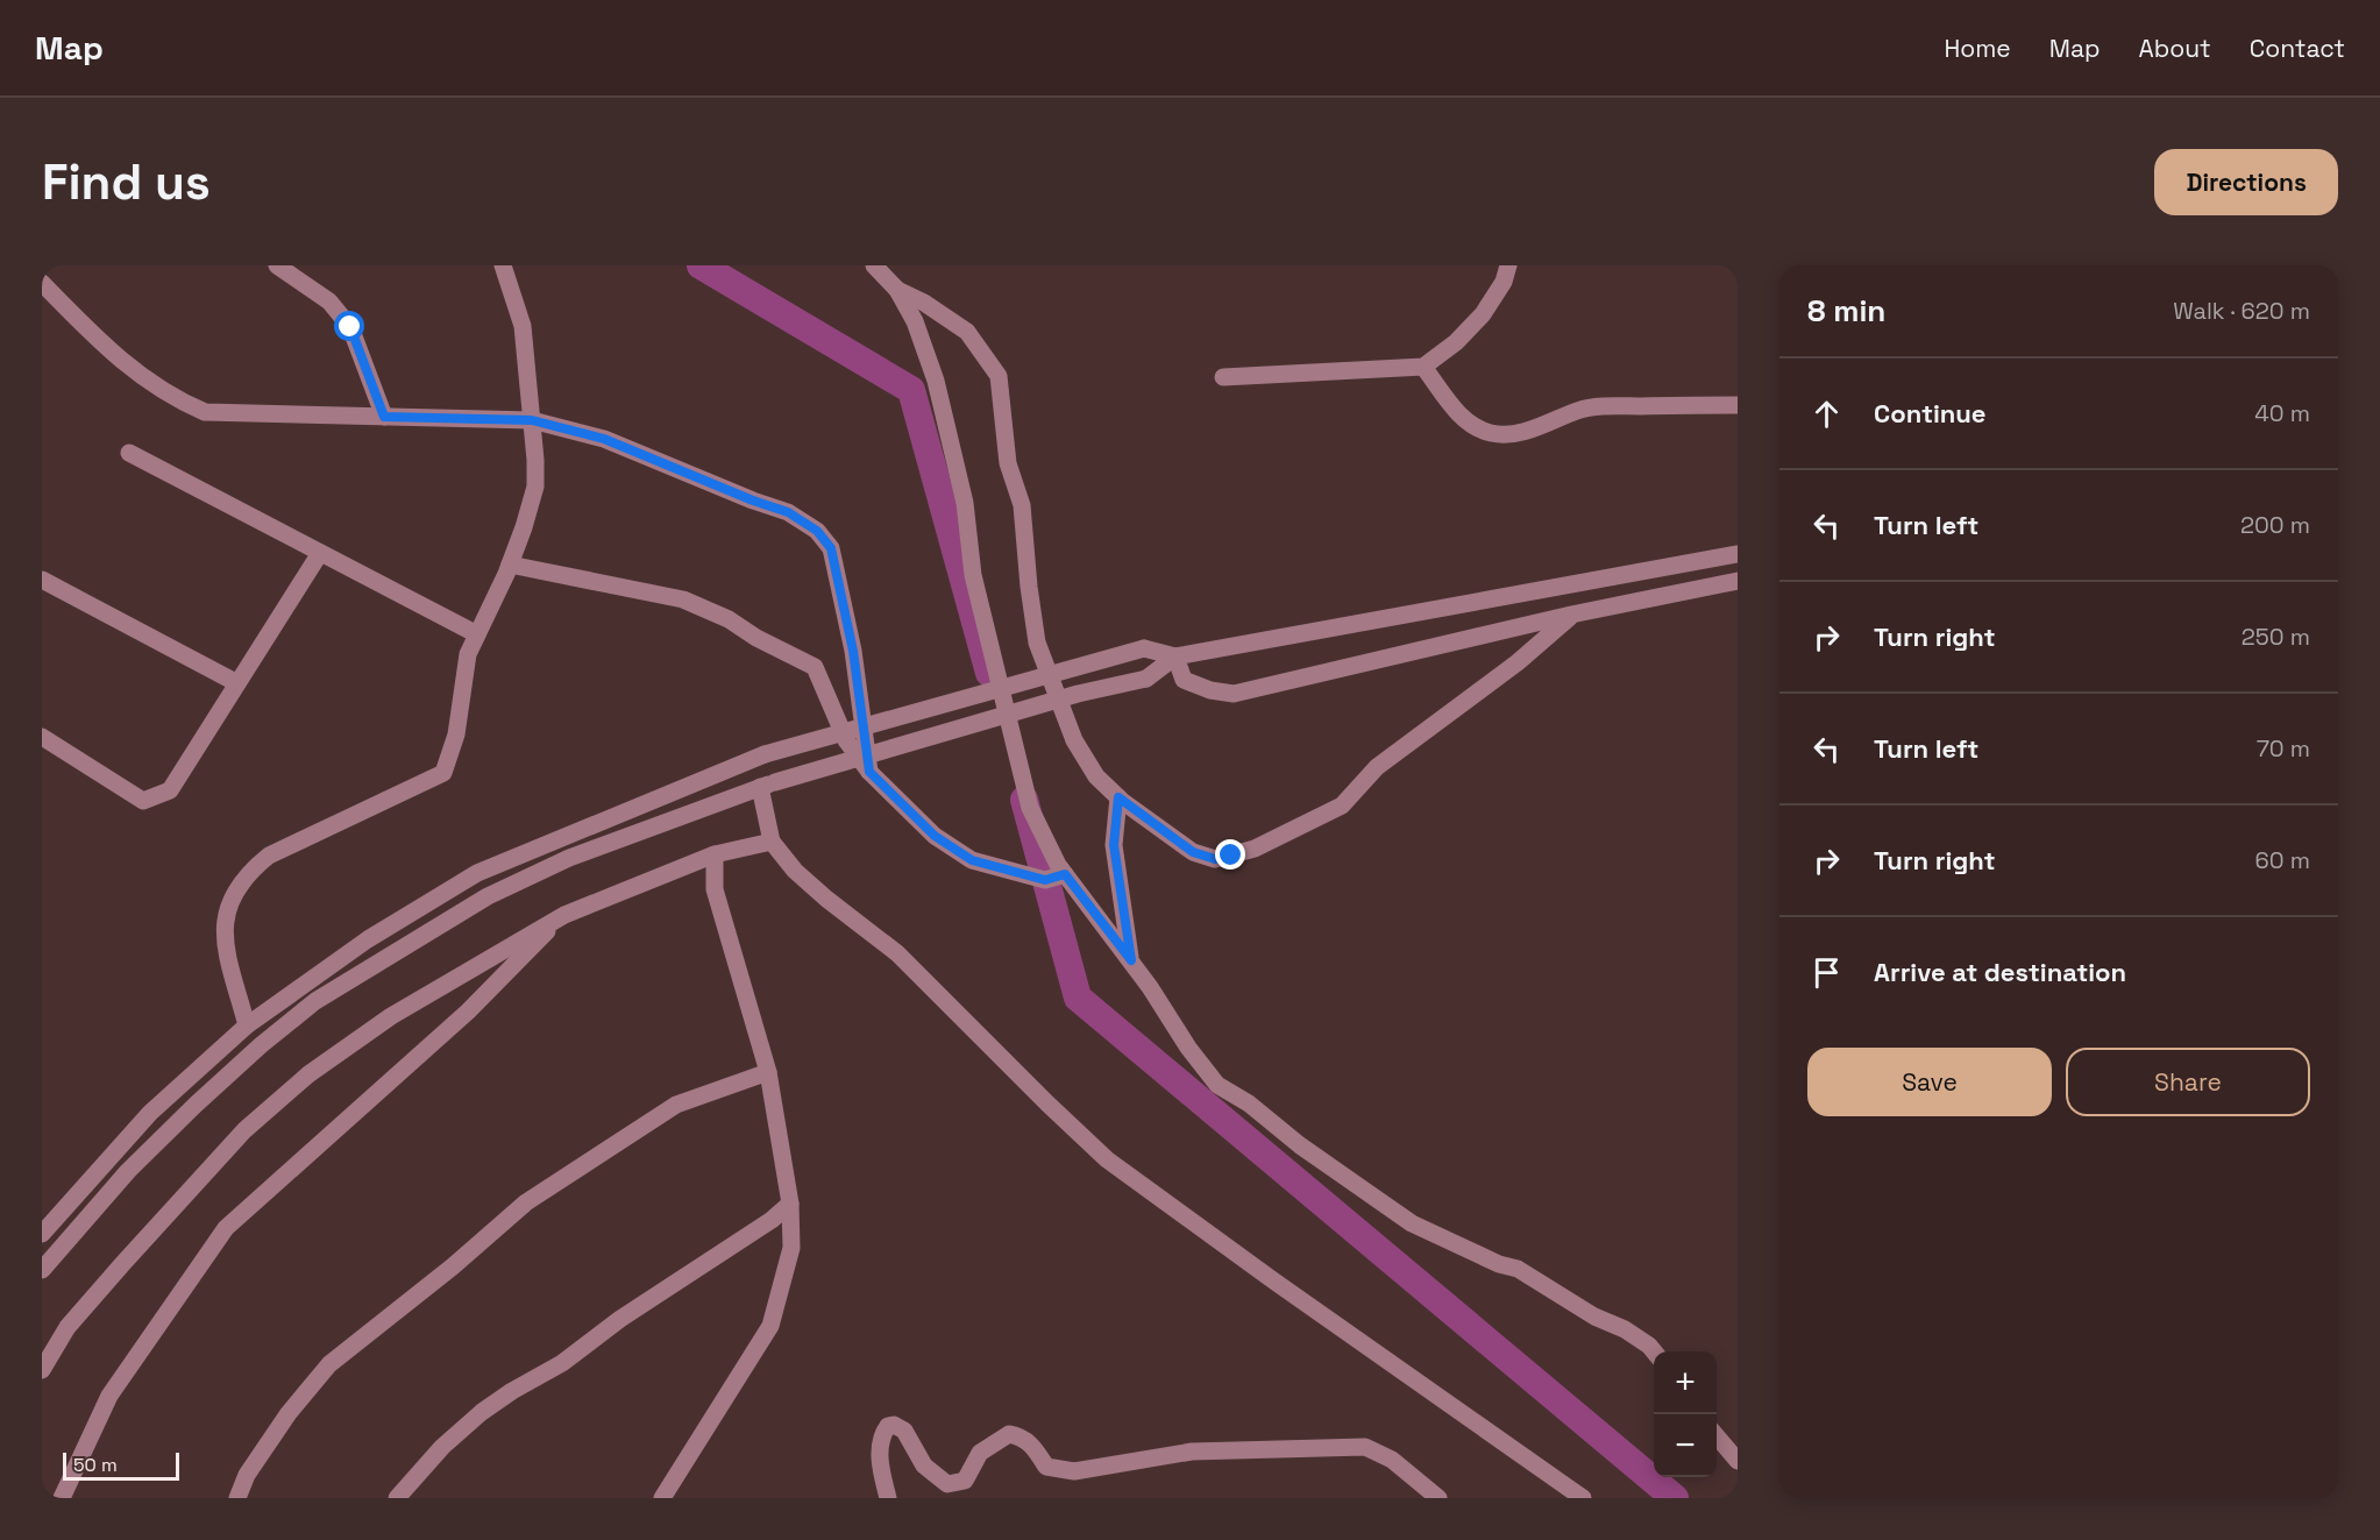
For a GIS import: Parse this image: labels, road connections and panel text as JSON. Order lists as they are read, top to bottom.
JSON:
{
  "scale_bar": "50 m",
  "page": {
    "header": "Map",
    "nav": [
      "Home",
      "Map",
      "About",
      "Contact"
    ],
    "buttons": [
      "Directions",
      ["Save", "Share"]
    ],
    "title": "Find us",
    "heading": ["8 min", "Walk · 620 m"],
    "list": [
      ["Continue", "40 m"],
      ["Turn left", "200 m"],
      ["Turn right", "250 m"],
      ["Turn left", "70 m"],
      ["Turn right", "60 m"],
      "Arrive at destination"
    ],
    "map_buttons": ["+", "−"],
    "scale": "50 m"
  }
}
